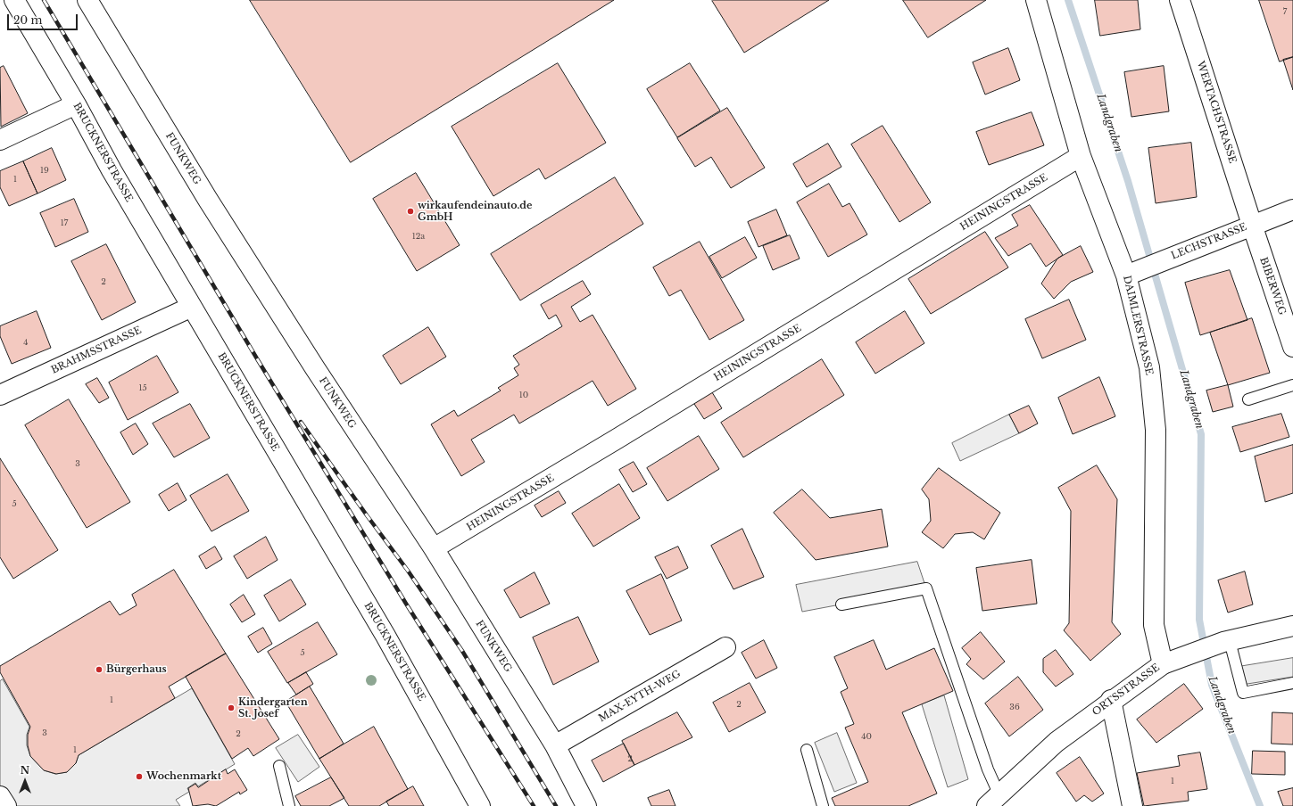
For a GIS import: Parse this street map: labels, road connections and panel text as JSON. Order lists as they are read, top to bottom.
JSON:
{
  "streets": {
    "street": [
      "WERTACHSTRASSE",
      "BRUCKNERSTRASSE",
      "FUNKWEG",
      "HEININGSTRASSE",
      "LECHSTRASSE",
      "BIBERWEG",
      "DAIMLERSTRASSE",
      "BRAHMSSTRASSE",
      "ORTSSTRASSE",
      "MAX-EYTH-WEG"
    ]
  },
  "crossings": [
    ["WERTACHSTRASSE", "LECHSTRASSE"],
    ["WERTACHSTRASSE", "BIBERWEG"],
    ["BRUCKNERSTRASSE", "BRAHMSSTRASSE"],
    ["FUNKWEG", "HEININGSTRASSE"],
    ["FUNKWEG", "MAX-EYTH-WEG"],
    ["HEININGSTRASSE", "DAIMLERSTRASSE"],
    ["LECHSTRASSE", "BIBERWEG"],
    ["LECHSTRASSE", "DAIMLERSTRASSE"],
    ["DAIMLERSTRASSE", "ORTSSTRASSE"]
  ],
  "water": ["Landgraben"],
  "places": [
    "wirkaufendeinauto.de GmbH",
    "Bürgerhaus",
    "Kindergarten St. Josef",
    "Wochenmarkt"
  ],
  "house_numbers": [
    "7",
    "19",
    "1",
    "17",
    "12a",
    "2",
    "4",
    "15",
    "10",
    "3",
    "5",
    "5",
    "1",
    "2",
    "36",
    "3",
    "2",
    "40",
    "1",
    "2",
    "1"
  ],
  "scale_bar": "20 m",
  "north": "top"
}
